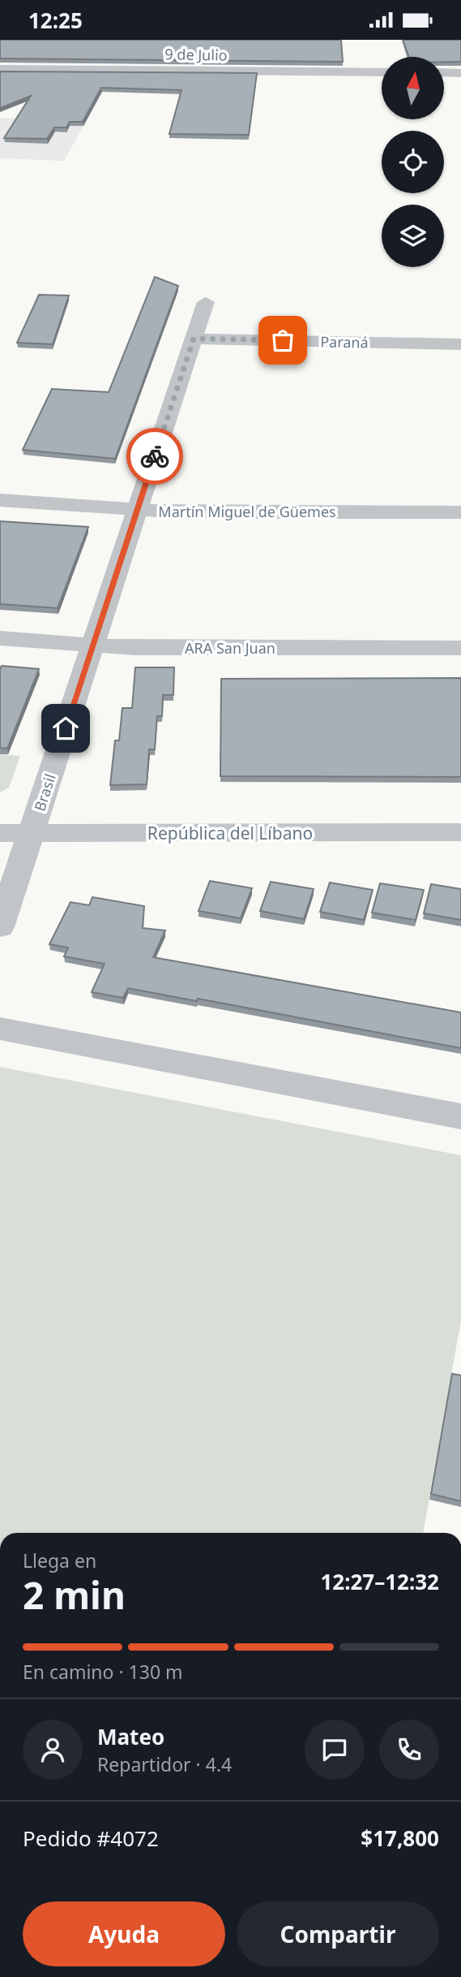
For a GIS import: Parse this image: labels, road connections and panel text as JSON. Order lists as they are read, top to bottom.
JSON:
{
  "streets": {
    "street": [
      "9 de Julio",
      "Paraná",
      "Martín Miguel de Güemes",
      "ARA San Juan",
      "Brasil",
      "República del Líbano"
    ]
  },
  "crossings": [
    ["Paraná", "Brasil"],
    ["Martín Miguel de Güemes", "Brasil"],
    ["ARA San Juan", "Brasil"],
    ["Brasil", "República del Líbano"]
  ],
  "north": "top",
  "page": {
    "status": "12:25",
    "heading": ["2 min", "Llega en", "12:27–12:32"],
    "panel": [
      "Mateo",
      "Repartidor · 4.4",
      "Pedido #4072",
      "$17,800"
    ],
    "bar": "En camino · 130 m",
    "buttons": ["Ayuda", "Compartir"]
  }
}
